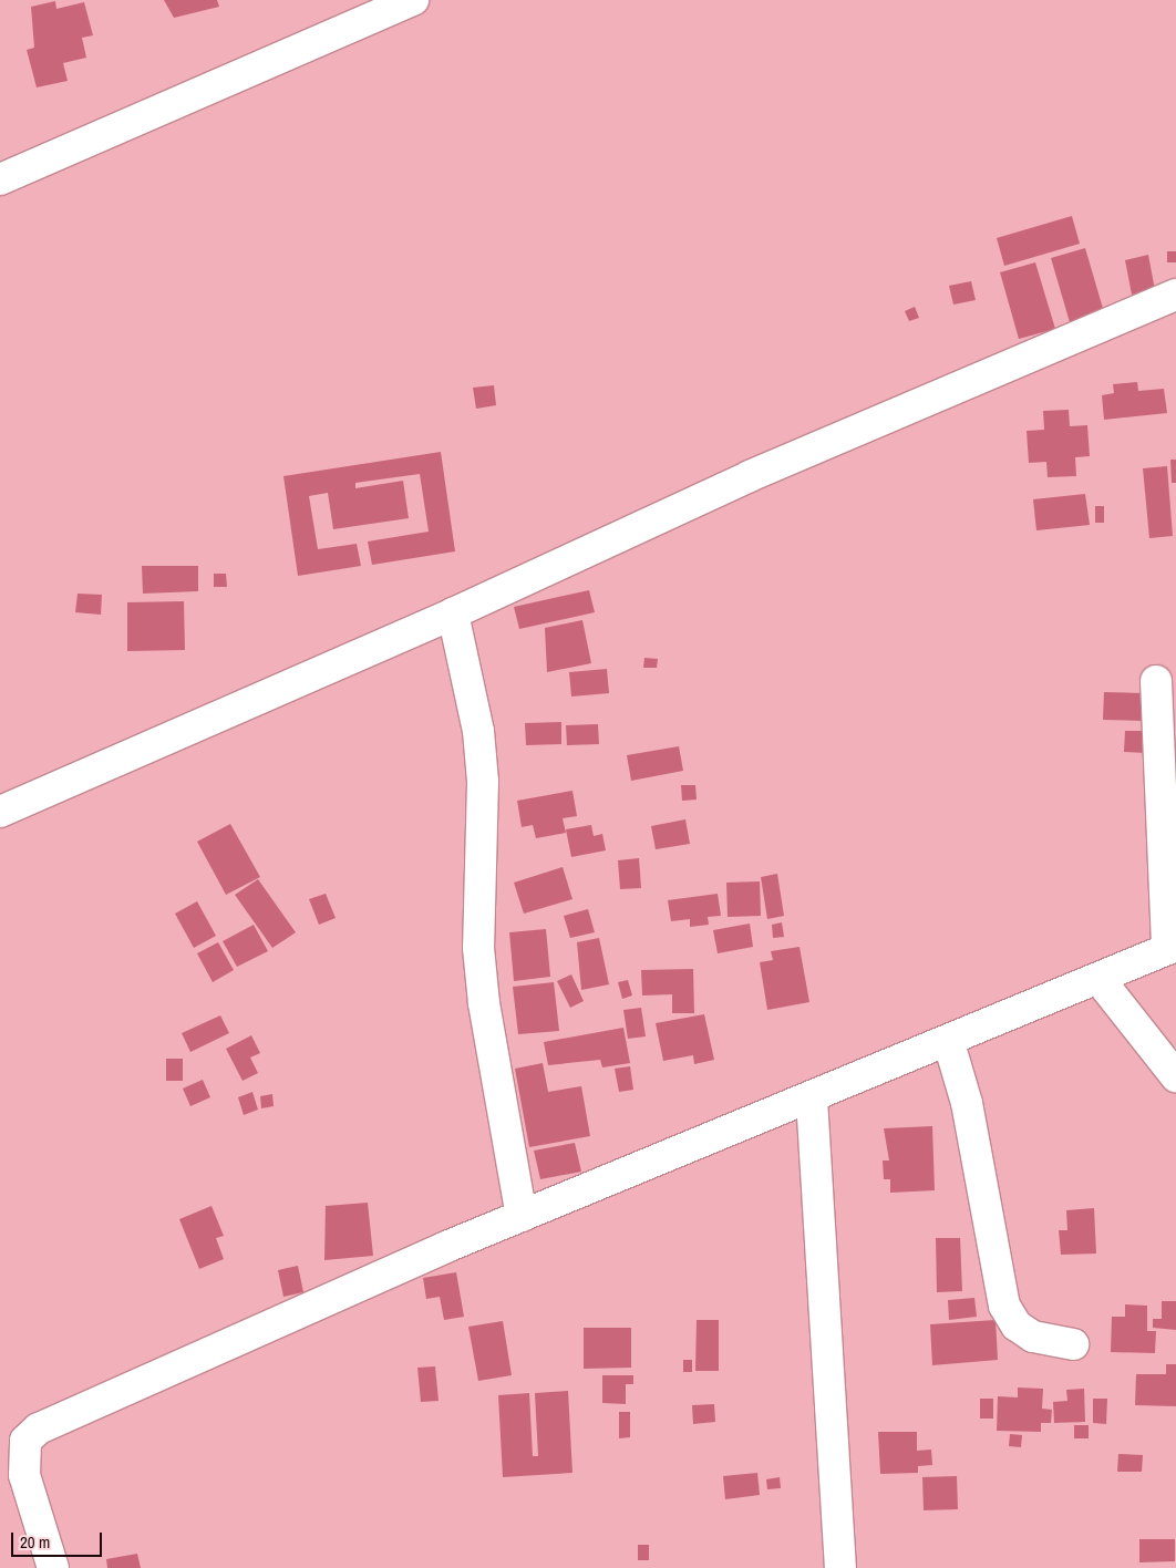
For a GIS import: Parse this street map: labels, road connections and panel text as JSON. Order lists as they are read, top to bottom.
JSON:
{
  "scale_bar": "20 m"
}
